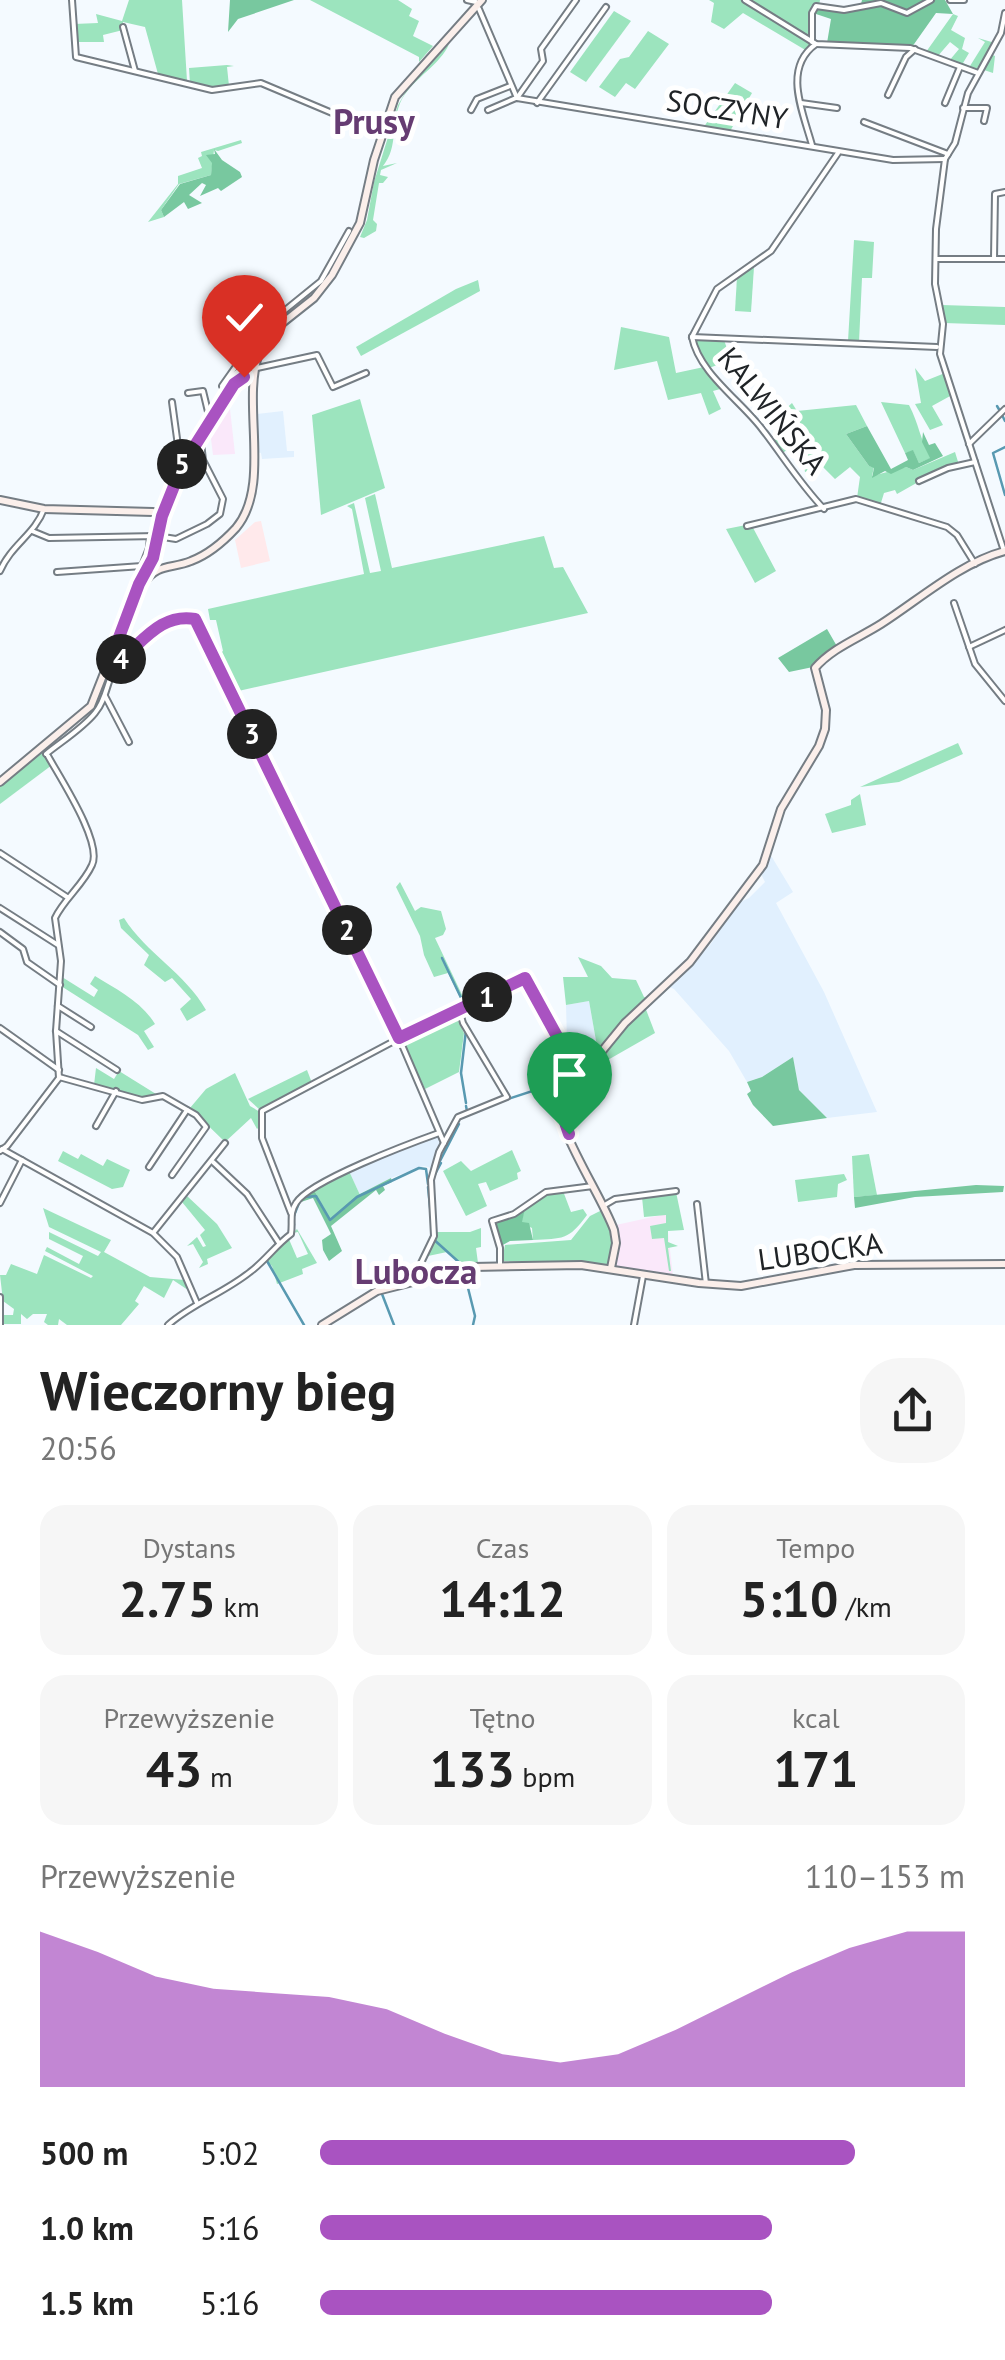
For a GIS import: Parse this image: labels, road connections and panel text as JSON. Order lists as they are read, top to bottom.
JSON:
{
  "streets": {
    "street": ["SOCZYNY", "KALWIŃSKA", "LUBOCKA"]
  },
  "districts": ["Prusy", "Lubocza"],
  "page": {
    "pins": [
      "5",
      "4",
      "3",
      "2",
      "1"
    ],
    "heading": ["Wieczorny bieg", "20:56"],
    "stats": [
      ["Dystans", "2.75 km"],
      ["Czas", "14:12"],
      ["Tempo", "5:10 /km"],
      ["Przewyższenie", "43 m"],
      ["Tętno", "133 bpm"],
      ["kcal", "171"]
    ],
    "chart": ["Przewyższenie", "110–153 m"],
    "list": [
      {
        "name": "500 m",
        "note": "5:02"
      },
      {
        "name": "1.0 km",
        "note": "5:16"
      },
      {
        "name": "1.5 km",
        "note": "5:16"
      }
    ]
  }
}
